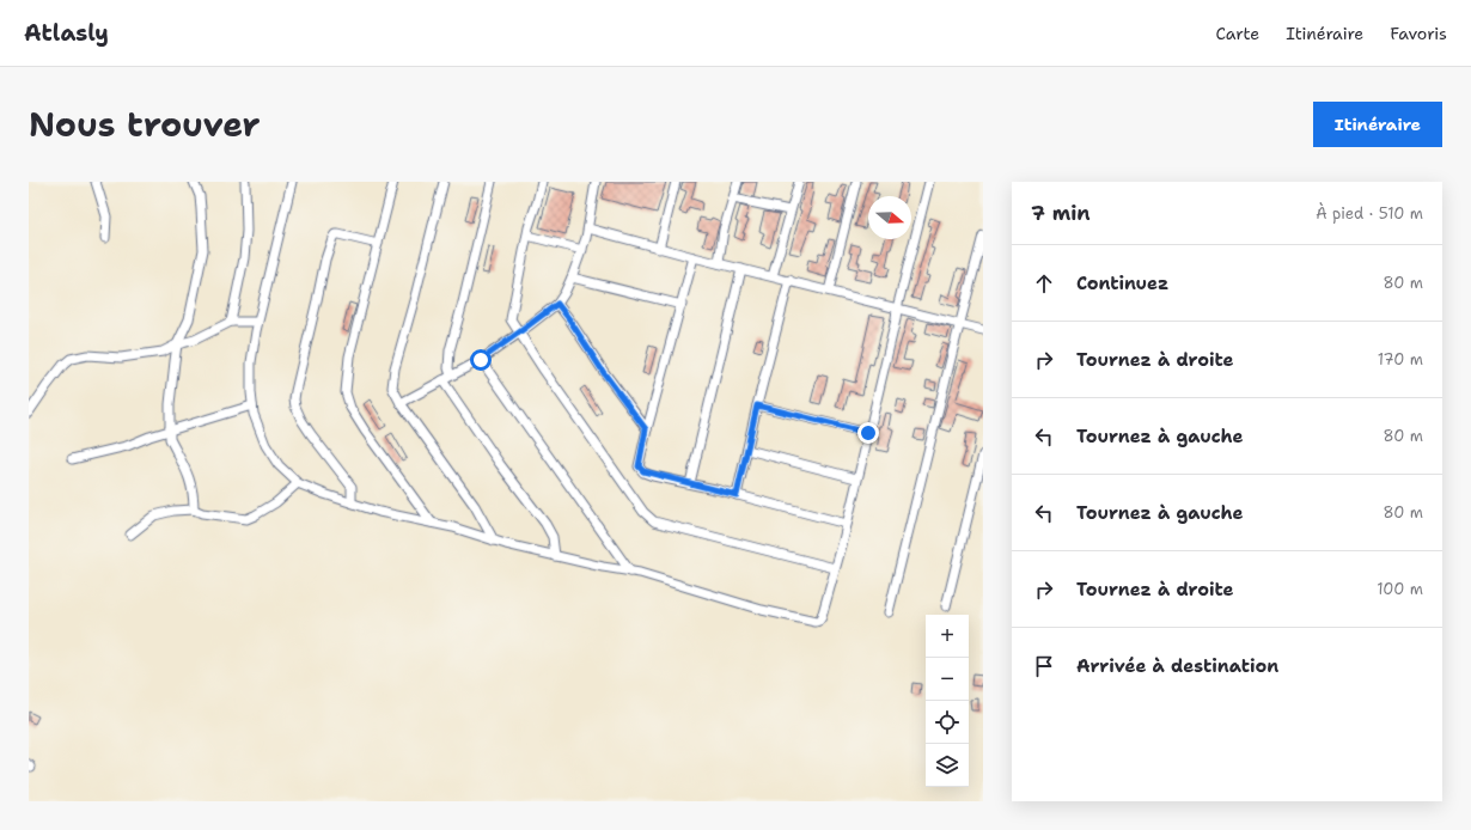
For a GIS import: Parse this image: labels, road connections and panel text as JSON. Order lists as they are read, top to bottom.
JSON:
{
  "north": "right",
  "page": {
    "header": "Atlasly",
    "nav": ["Carte", "Itinéraire", "Favoris"],
    "title": "Nous trouver",
    "buttons": "Itinéraire",
    "heading": ["7 min", "À pied · 510 m"],
    "list": [
      ["Continuez", "80 m"],
      ["Tournez à droite", "170 m"],
      ["Tournez à gauche", "80 m"],
      ["Tournez à gauche", "80 m"],
      ["Tournez à droite", "100 m"],
      "Arrivée à destination"
    ],
    "map_buttons": ["+", "−"]
  }
}
